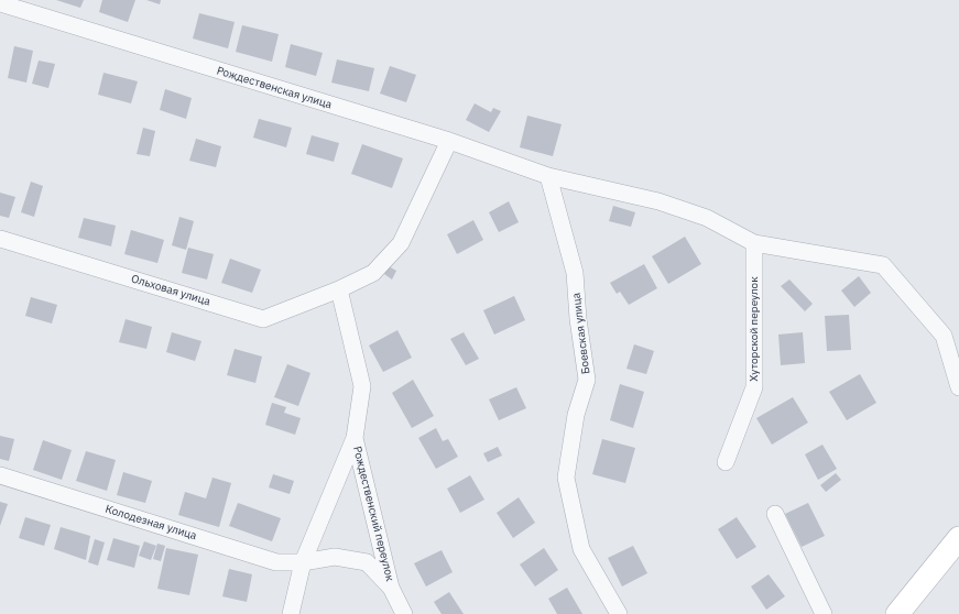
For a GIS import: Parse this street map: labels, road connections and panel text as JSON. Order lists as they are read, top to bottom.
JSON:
{
  "streets": {
    "street": [
      "Рождественская улица",
      "Ольховая улица",
      "Хуторской переулок",
      "Боевская улица",
      "Рождественский переулок",
      "Колодезная улица"
    ]
  },
  "crossings": [
    ["Рождественская улица", "Ольховая улица"],
    ["Рождественская улица", "Хуторской переулок"],
    ["Рождественская улица", "Боевская улица"],
    ["Рождественский переулок", "Колодезная улица"]
  ]
}
